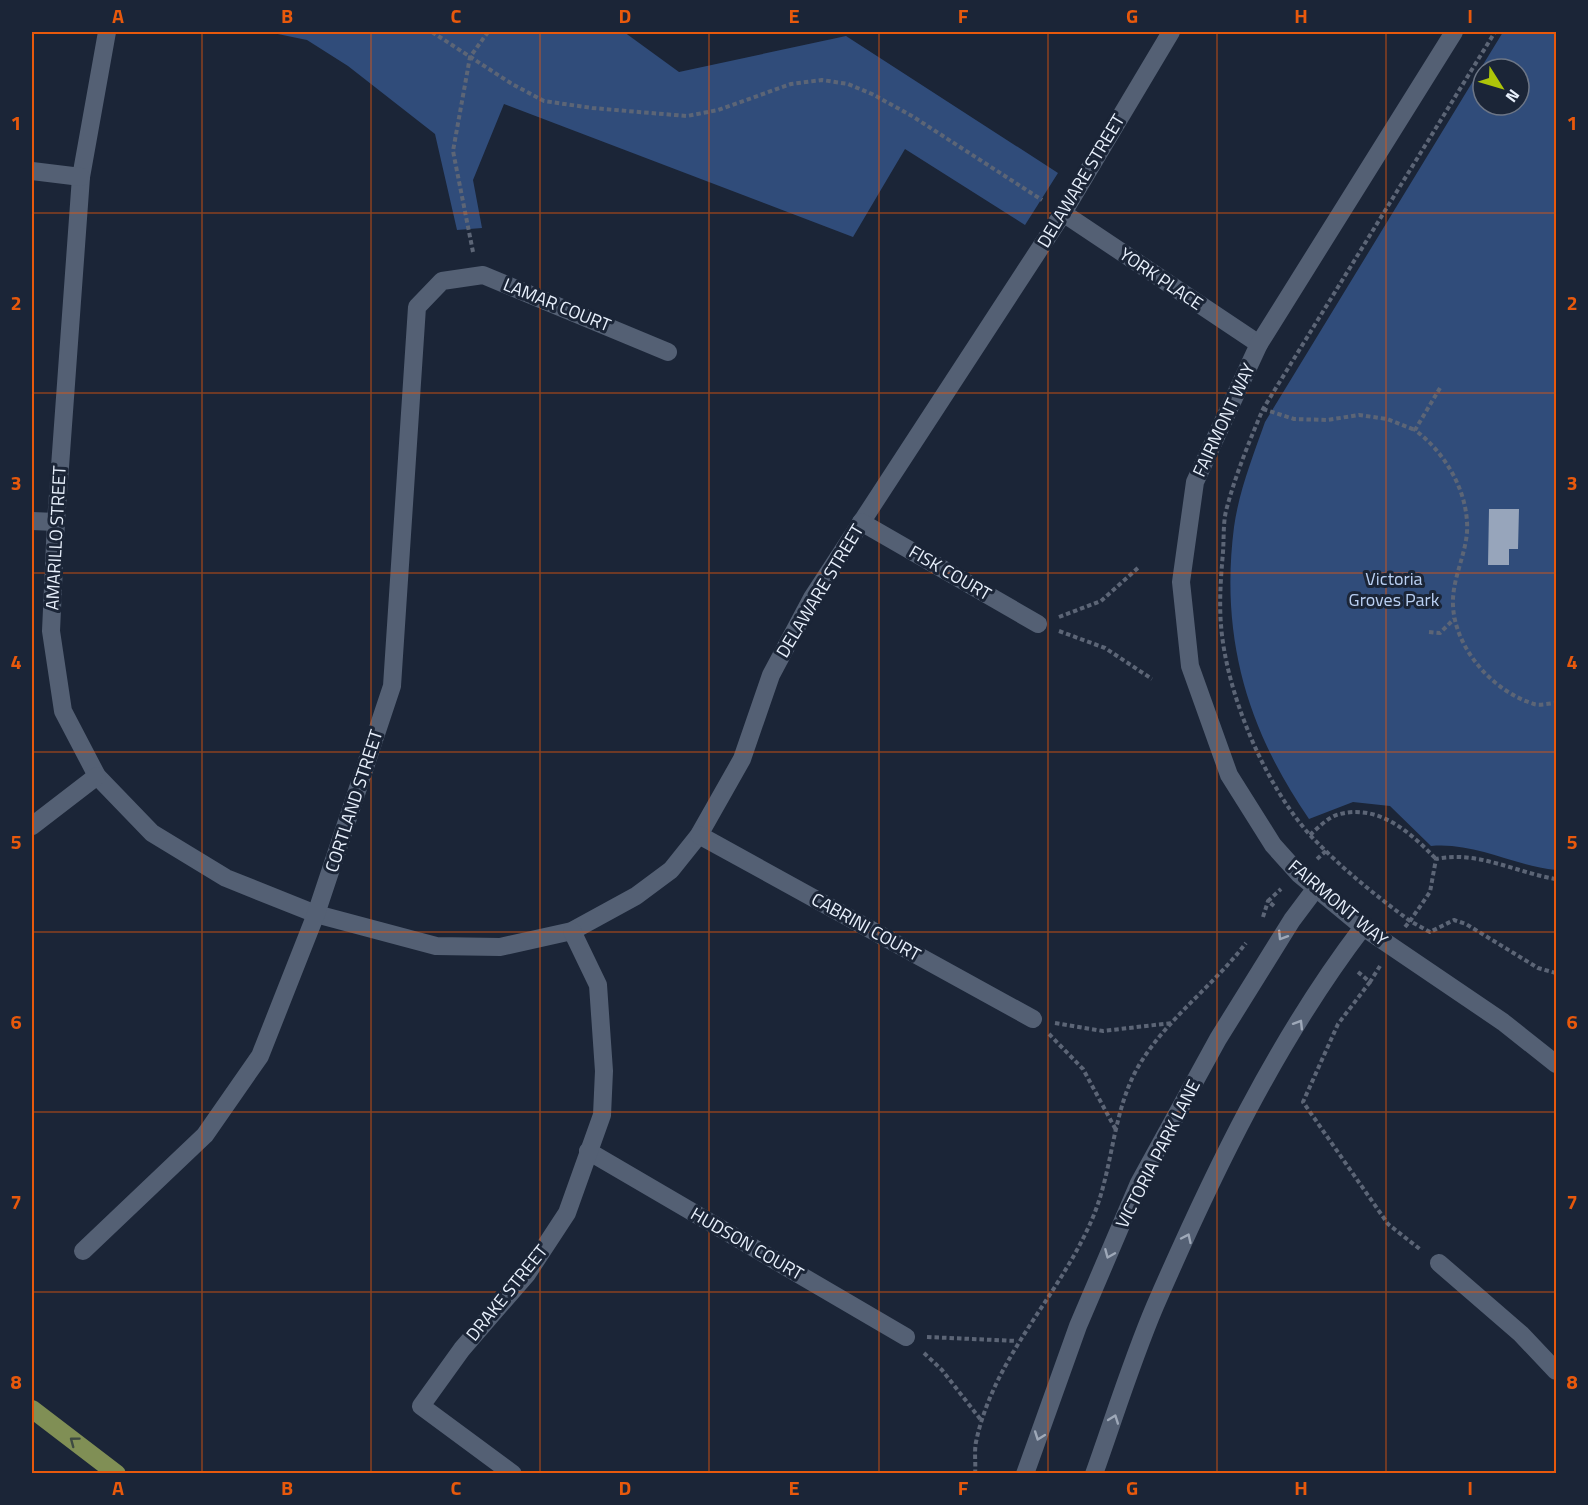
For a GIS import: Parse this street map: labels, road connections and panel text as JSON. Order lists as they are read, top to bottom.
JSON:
{
  "streets": {
    "street": [
      "DELAWARE STREET",
      "YORK PLACE",
      "LAMAR COURT",
      "FAIRMONT WAY",
      "AMARILLO STREET",
      "FISK COURT",
      "CORTLAND STREET",
      "CABRINI COURT",
      "VICTORIA PARK LANE",
      "HUDSON COURT",
      "DRAKE STREET"
    ]
  },
  "crossings": [
    ["DELAWARE STREET", "YORK PLACE"],
    ["DELAWARE STREET", "AMARILLO STREET"],
    ["DELAWARE STREET", "FISK COURT"],
    ["DELAWARE STREET", "CORTLAND STREET"],
    ["DELAWARE STREET", "CABRINI COURT"],
    ["DELAWARE STREET", "DRAKE STREET"],
    ["YORK PLACE", "FAIRMONT WAY"],
    ["LAMAR COURT", "CORTLAND STREET"],
    ["FAIRMONT WAY", "VICTORIA PARK LANE"],
    ["AMARILLO STREET", "CORTLAND STREET"],
    ["HUDSON COURT", "DRAKE STREET"]
  ],
  "parks": ["Victoria Groves Park"],
  "north": "bottom right",
  "grid": {
    "columns": [
      "A",
      "B",
      "C",
      "D",
      "E",
      "F",
      "G",
      "H",
      "I"
    ],
    "rows": [
      "1",
      "2",
      "3",
      "4",
      "5",
      "6",
      "7",
      "8"
    ]
  }
}
